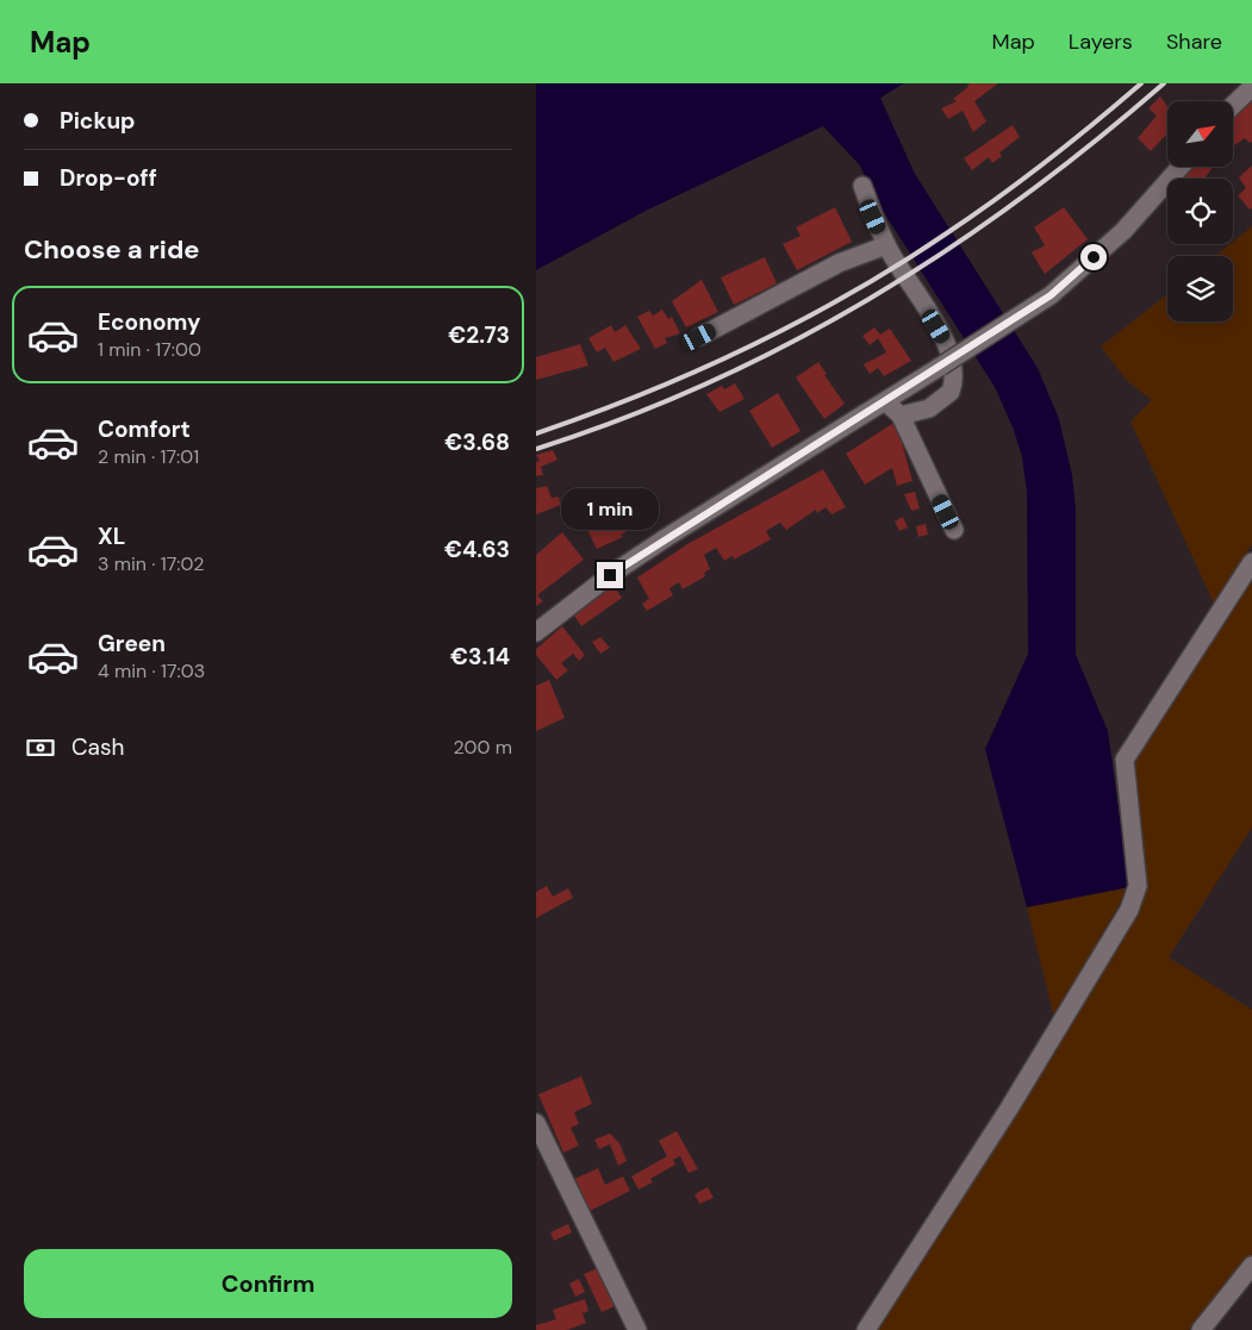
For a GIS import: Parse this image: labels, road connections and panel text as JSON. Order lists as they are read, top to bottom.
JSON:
{
  "north": "top right",
  "page": {
    "header": "Map",
    "nav": ["Map", "Layers", "Share"],
    "banner": ["Pickup", "Drop-off"],
    "heading": "Choose a ride",
    "list": [
      {
        "name": "Economy",
        "note": "1 min · 17:00",
        "value": "€2.73"
      },
      {
        "name": "Comfort",
        "note": "2 min · 17:01",
        "value": "€3.68"
      },
      {
        "name": "XL",
        "note": "3 min · 17:02",
        "value": "€4.63"
      },
      {
        "name": "Green",
        "note": "4 min · 17:03",
        "value": "€3.14"
      }
    ],
    "bubble": "1 min",
    "pay": ["Cash", "200 m"],
    "buttons": "Confirm"
  }
}
